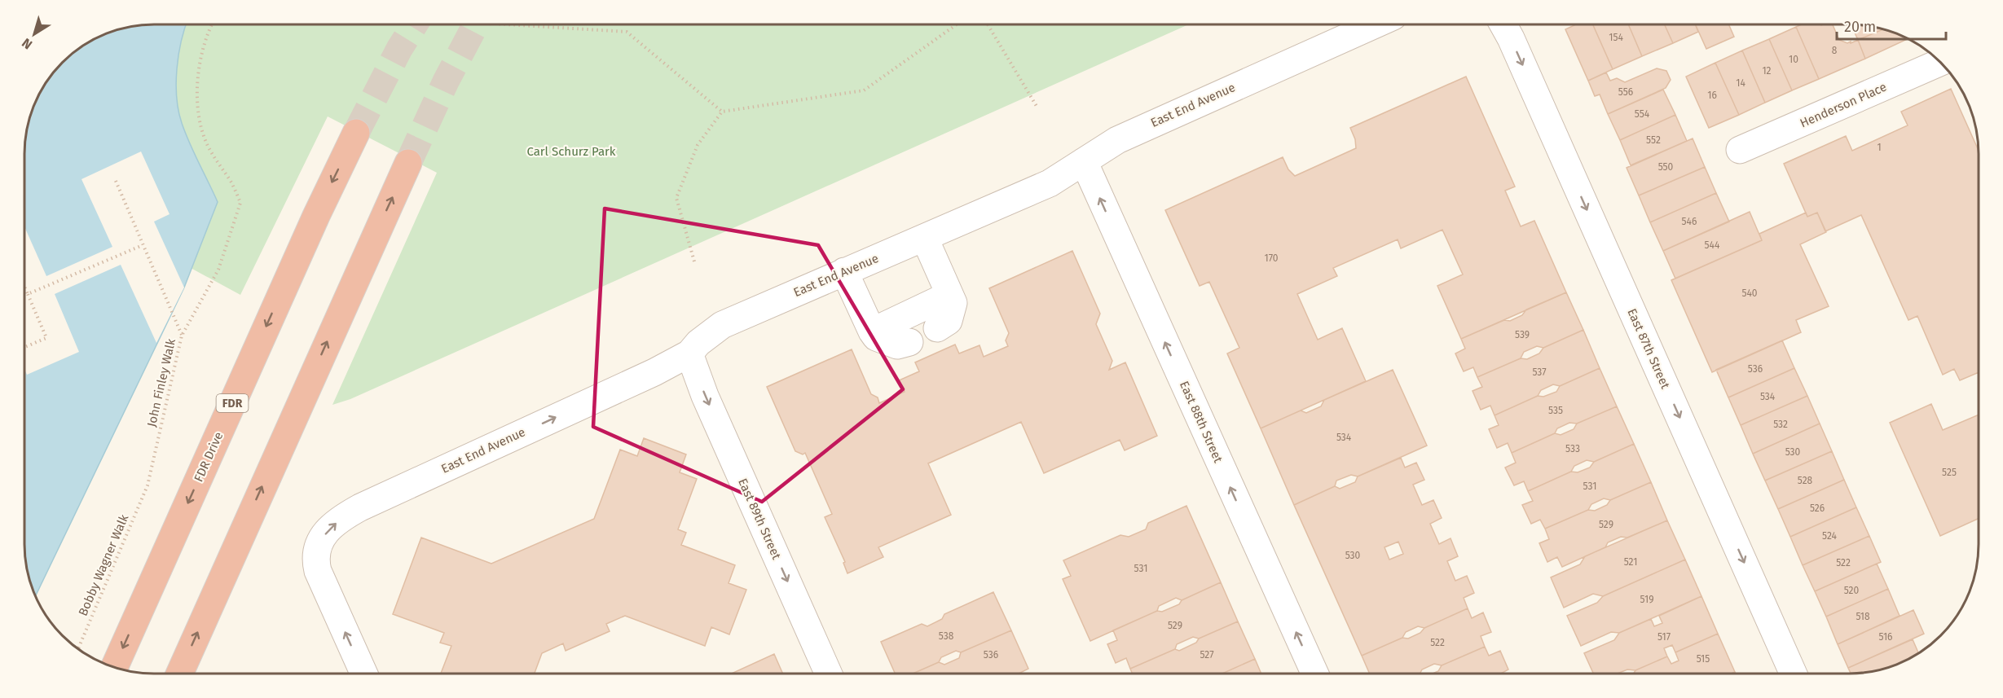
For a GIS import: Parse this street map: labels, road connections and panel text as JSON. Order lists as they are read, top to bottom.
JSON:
{
  "streets": {
    "highway": ["FDR", "FDR Drive"],
    "street": [
      "East End Avenue",
      "Henderson Place",
      "East 87th Street",
      "East 88th Street",
      "East 89th Street"
    ],
    "path": ["John Finley Walk", "Bobby Wagner Walk"]
  },
  "crossings": [
    ["East End Avenue", "East 88th Street"],
    ["East End Avenue", "East 89th Street"],
    ["John Finley Walk", "Bobby Wagner Walk"]
  ],
  "one_way": ["East 87th Street", "East 88th Street", "East 89th Street"],
  "parks": ["Carl Schurz Park"],
  "house_numbers": [
    "154",
    "8",
    "10",
    "12",
    "14",
    "556",
    "16",
    "554",
    "552",
    "1",
    "550",
    "546",
    "544",
    "170",
    "540",
    "539",
    "536",
    "537",
    "534",
    "535",
    "532",
    "534",
    "533",
    "530",
    "525",
    "528",
    "531",
    "526",
    "529",
    "524",
    "530",
    "521",
    "522",
    "531",
    "520",
    "519",
    "518",
    "529",
    "538",
    "517",
    "516",
    "522",
    "536",
    "527",
    "515"
  ],
  "scale_bar": "20 m",
  "north": "bottom left"
}
